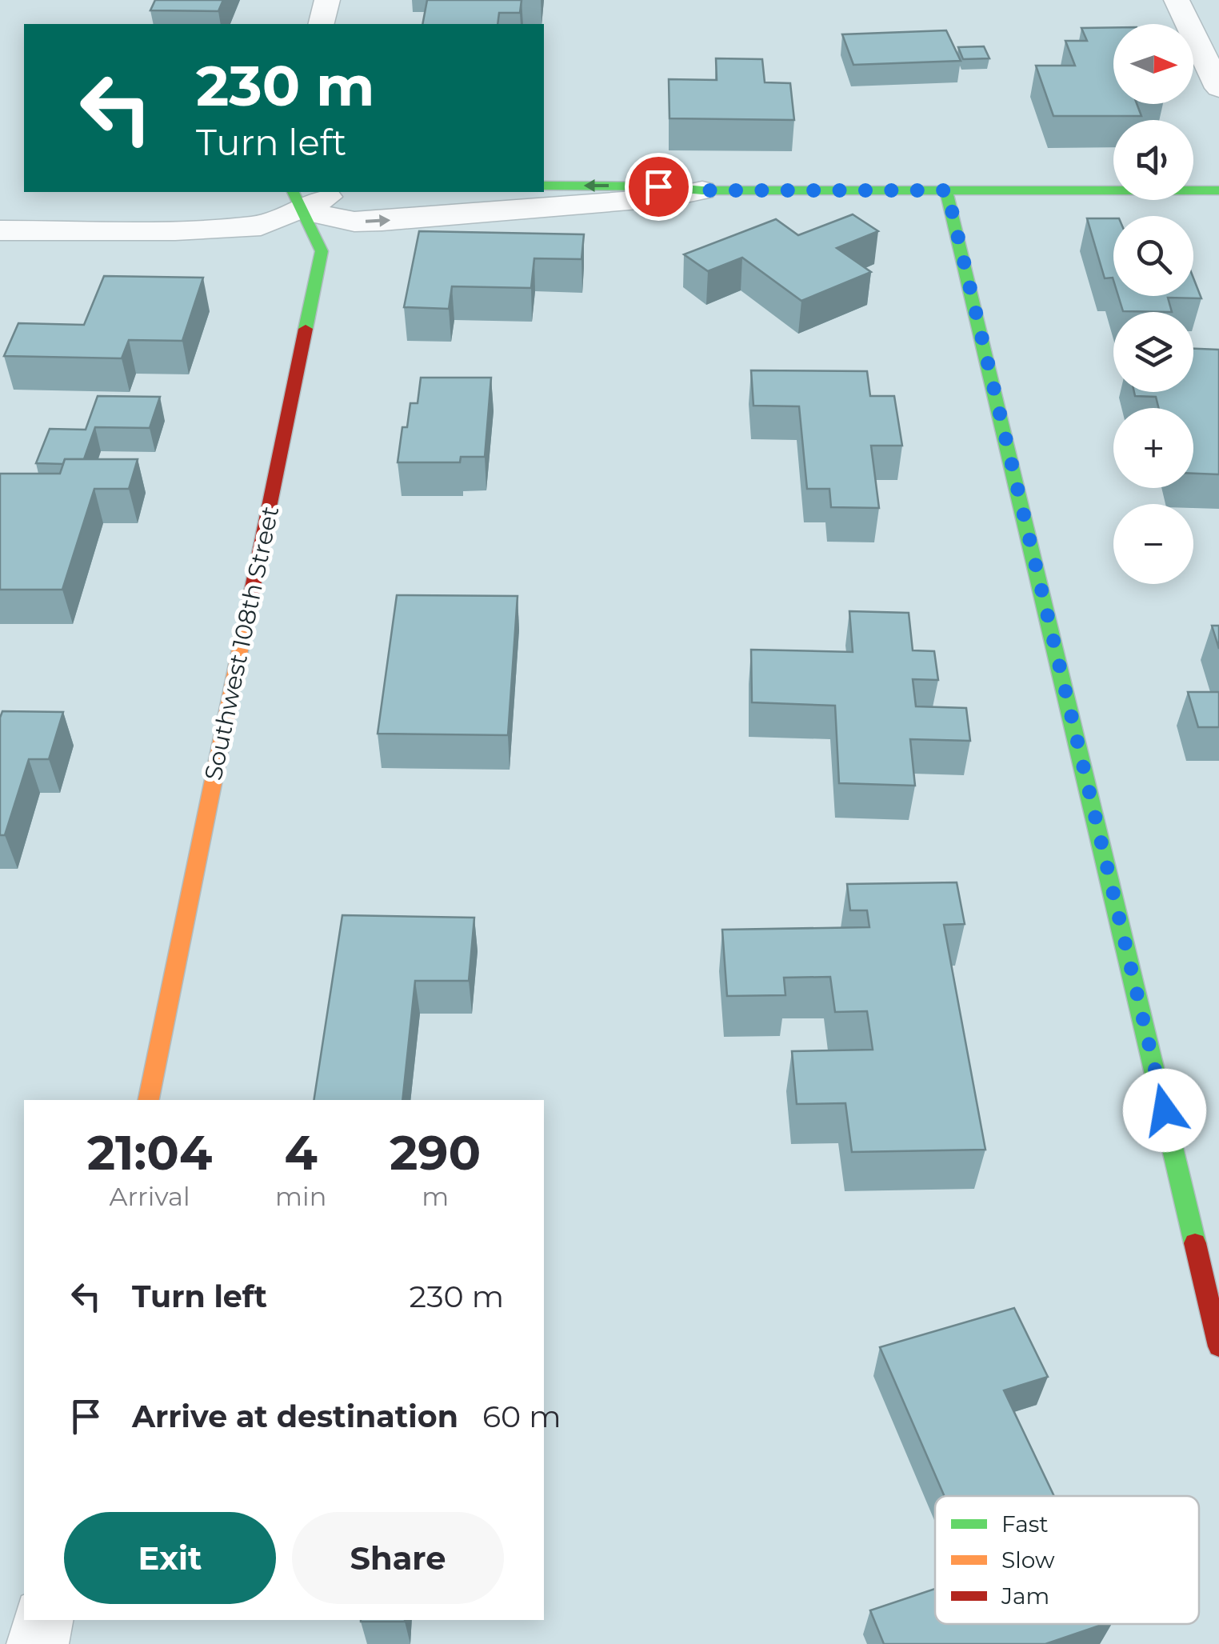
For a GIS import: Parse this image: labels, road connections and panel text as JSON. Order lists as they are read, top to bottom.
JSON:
{
  "streets": {
    "street": ["Southwest 108th Street"]
  },
  "legend": ["Fast", "Slow", "Jam"],
  "north": "right",
  "page": {
    "map_buttons": ["+", "−"],
    "turn": ["230 m", "Turn left"],
    "eta": [
      "21:04",
      "Arrival",
      "4",
      "min",
      "290",
      "m"
    ],
    "list": [
      {
        "name": "Turn left",
        "value": "230 m"
      },
      {
        "name": "Arrive at destination",
        "value": "60 m"
      }
    ],
    "buttons": ["Exit", "Share"]
  }
}
